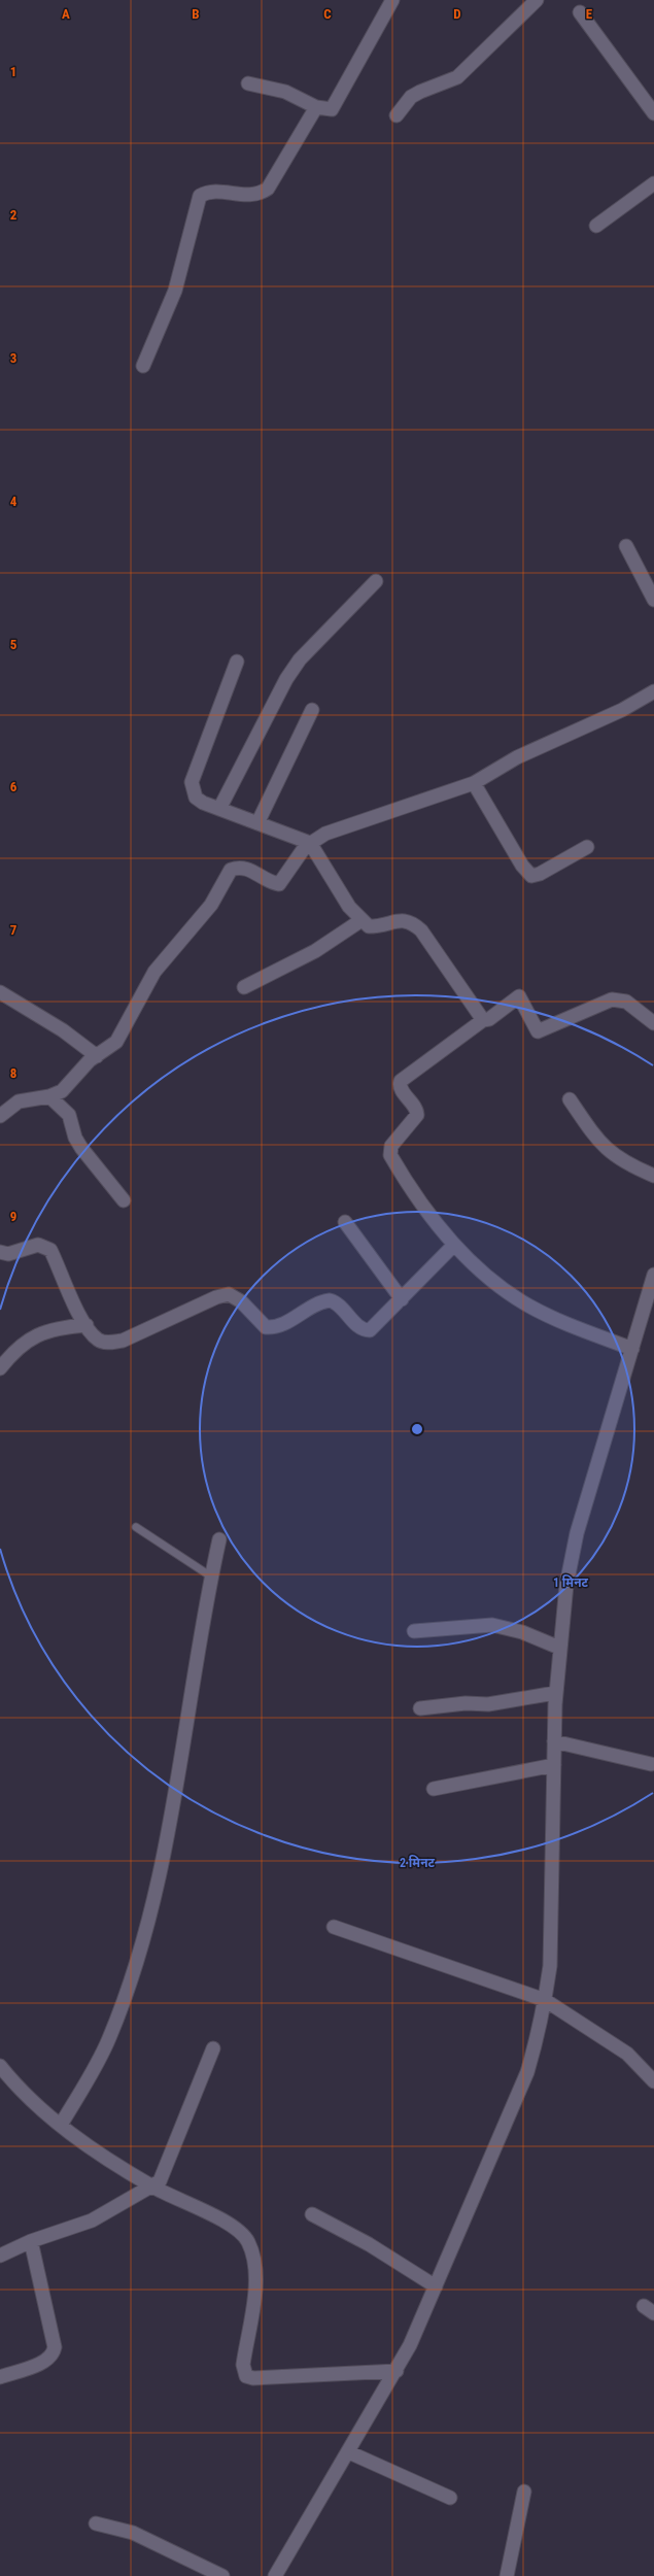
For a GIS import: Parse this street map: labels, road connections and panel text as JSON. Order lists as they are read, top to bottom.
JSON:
{
  "grid": {
    "columns": [
      "A",
      "B",
      "C",
      "D",
      "E"
    ],
    "rows": [
      "1",
      "2",
      "3",
      "4",
      "5",
      "6",
      "7",
      "8",
      "9"
    ]
  },
  "rings": ["1 मिनट", "2 मिनट"]
}
